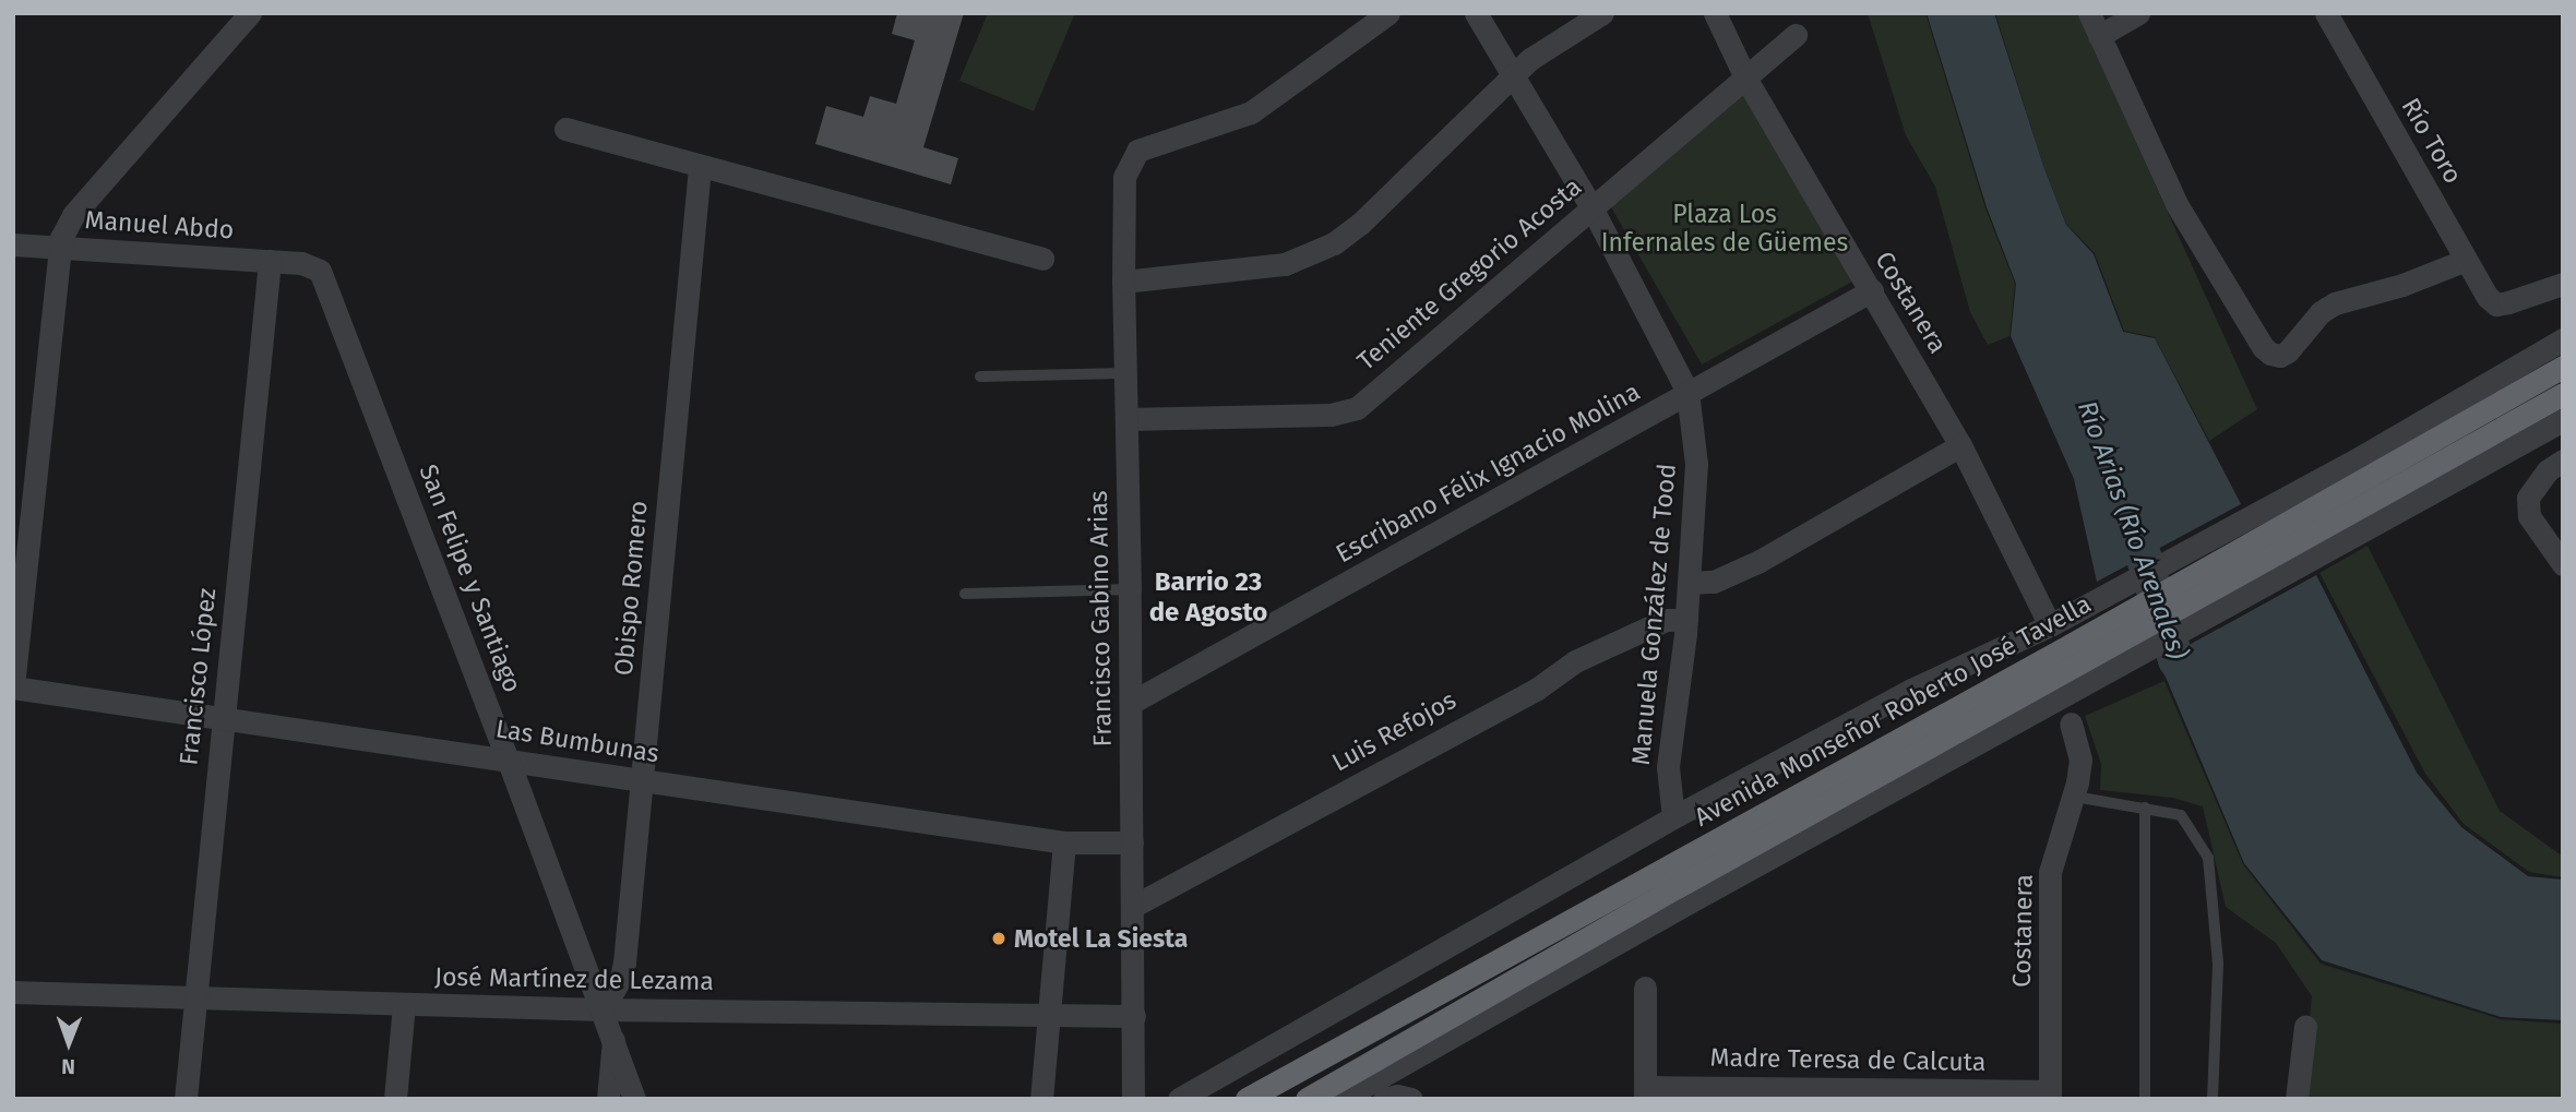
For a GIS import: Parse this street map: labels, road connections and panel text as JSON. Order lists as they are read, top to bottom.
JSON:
{
  "streets": {
    "highway": ["Avenida Monseñor Roberto José Tavella"],
    "street": [
      "Río Toro",
      "Manuel Abdo",
      "Teniente Gregorio Acosta",
      "Costanera",
      "Escribano Félix Ignacio Molina",
      "San Felipe y Santiago",
      "Obispo Romero",
      "Manuela González de Tood",
      "Francisco Gabino Arias",
      "Francisco López",
      "Luis Refojos",
      "Las Bumbunas",
      "José Martínez de Lezama",
      "Madre Teresa de Calcuta"
    ]
  },
  "crossings": [
    ["Manuel Abdo", "San Felipe y Santiago"],
    ["Manuel Abdo", "Francisco López"],
    ["Teniente Gregorio Acosta", "Costanera"],
    ["Teniente Gregorio Acosta", "Manuela González de Tood"],
    ["Teniente Gregorio Acosta", "Francisco Gabino Arias"],
    ["Costanera", "Escribano Félix Ignacio Molina"],
    ["Costanera", "Madre Teresa de Calcuta"],
    ["Escribano Félix Ignacio Molina", "Manuela González de Tood"],
    ["Escribano Félix Ignacio Molina", "Francisco Gabino Arias"],
    ["San Felipe y Santiago", "Obispo Romero"],
    ["San Felipe y Santiago", "Las Bumbunas"],
    ["San Felipe y Santiago", "José Martínez de Lezama"],
    ["Obispo Romero", "Las Bumbunas"],
    ["Obispo Romero", "José Martínez de Lezama"],
    ["Manuela González de Tood", "Luis Refojos"],
    ["Francisco Gabino Arias", "Luis Refojos"],
    ["Francisco Gabino Arias", "Las Bumbunas"],
    ["Francisco Gabino Arias", "José Martínez de Lezama"],
    ["Francisco López", "Las Bumbunas"],
    ["Francisco López", "José Martínez de Lezama"]
  ],
  "districts": ["Barrio 23 de Agosto"],
  "water": ["Río Arias (Río Arenales)"],
  "parks": ["Plaza Los Infernales de Güemes"],
  "places": ["Motel La Siesta"],
  "north": "bottom"
}
